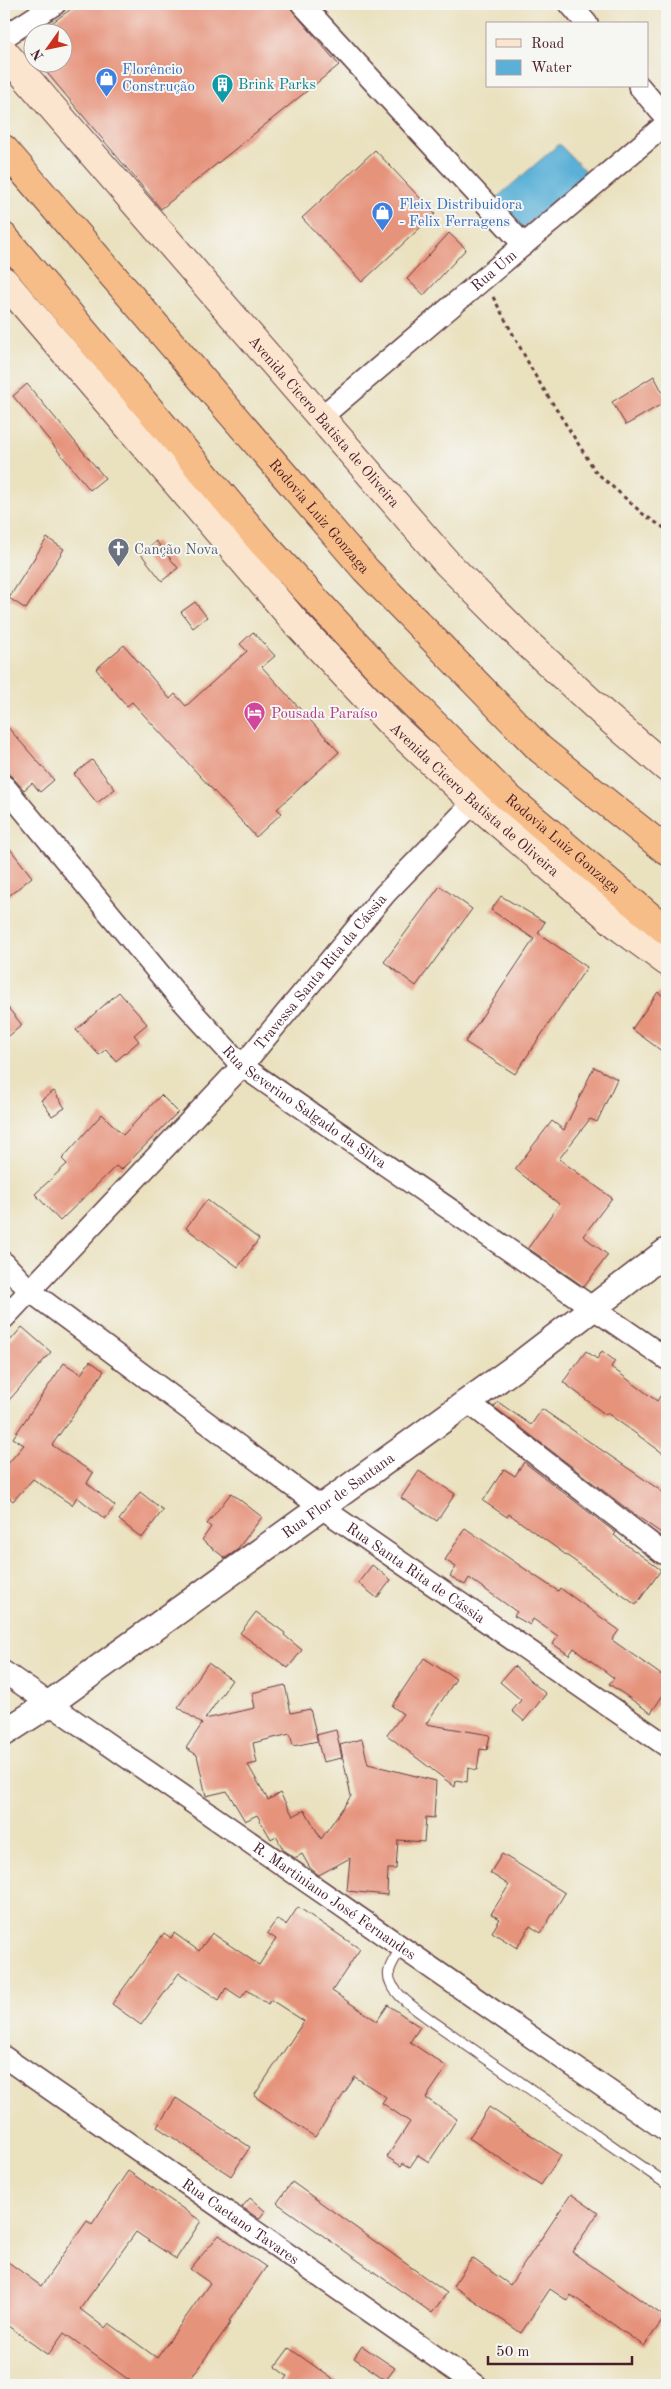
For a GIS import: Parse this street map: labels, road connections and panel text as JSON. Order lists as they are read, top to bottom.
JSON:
{
  "streets": {
    "highway": ["Rodovia Luiz Gonzaga"],
    "main road": ["Avenida Cicero Batista de Oliveira"],
    "street": [
      "Rua Um",
      "Travessa Santa Rita da Cássia",
      "Rua Severino Salgado da Silva",
      "Rua Flor de Santana",
      "Rua Santa Rita de Cássia",
      "R. Martiniano José Fernandes",
      "Rua Caetano Tavares"
    ]
  },
  "crossings": [
    ["Rua Um", "Avenida Cicero Batista de Oliveira"],
    ["Avenida Cicero Batista de Oliveira", "Travessa Santa Rita da Cássia"],
    ["Travessa Santa Rita da Cássia", "Rua Severino Salgado da Silva"],
    ["Travessa Santa Rita da Cássia", "Rua Santa Rita de Cássia"],
    ["Rua Severino Salgado da Silva", "Rua Flor de Santana"],
    ["Rua Flor de Santana", "Rua Santa Rita de Cássia"],
    ["Rua Flor de Santana", "R. Martiniano José Fernandes"]
  ],
  "places": {
    "shop": ["Florêncio Construção", "Fleix Distribuidora - Felix Ferragens"],
    "building": ["Brink Parks"],
    "church": ["Canção Nova"],
    "hotel": ["Pousada Paraíso"]
  },
  "legend": ["Road", "Water"],
  "scale_bar": "50 m",
  "north": "bottom left"
}
